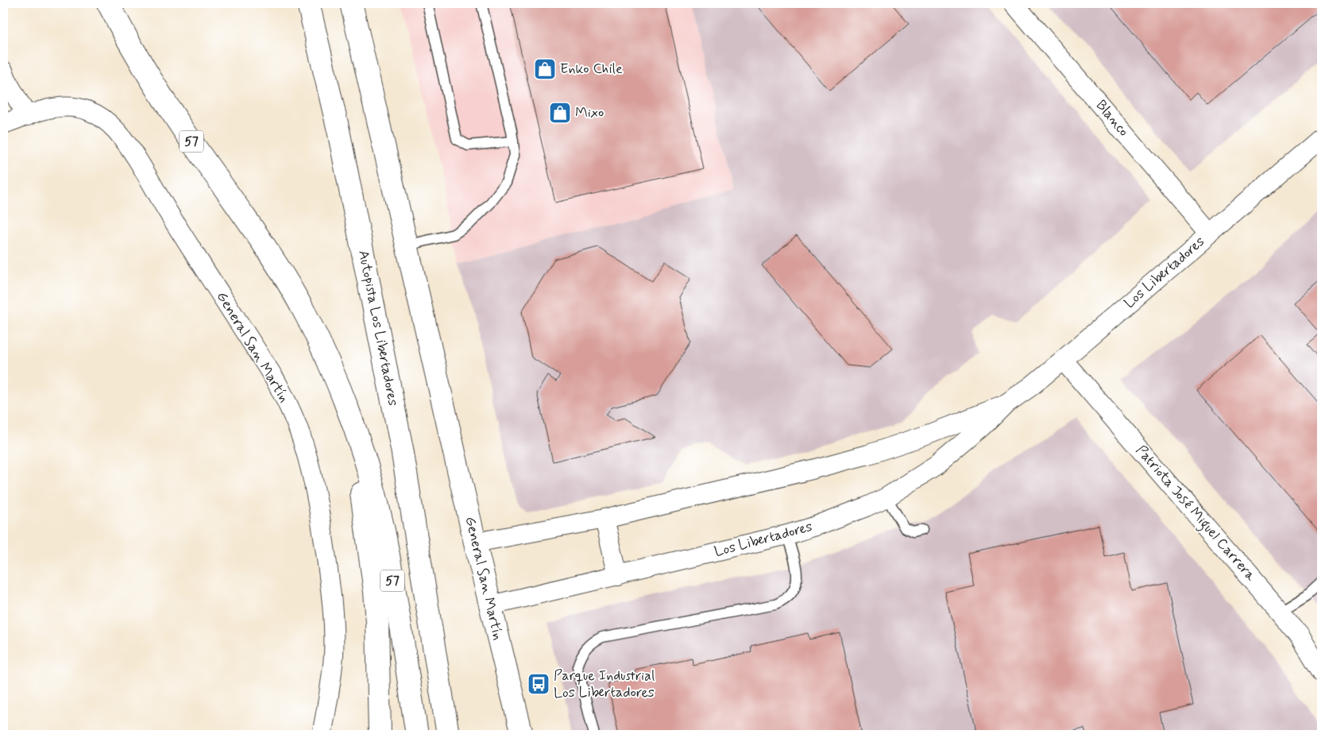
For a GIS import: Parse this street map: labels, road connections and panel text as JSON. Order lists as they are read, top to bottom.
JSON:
{
  "streets": {
    "main road": ["57", "Autopista Los Libertadores", "General San Martín"],
    "street": ["Blanco", "Los Libertadores", "Patriota José Miguel Carrera"]
  },
  "crossings": [
    ["Blanco", "Los Libertadores"],
    ["Los Libertadores", "General San Martín"],
    ["Los Libertadores", "Patriota José Miguel Carrera"]
  ],
  "places": {
    "shop": ["Enko Chile", "Mixo"],
    "bus stop": ["Parque Industrial Los Libertadores"]
  }
}
